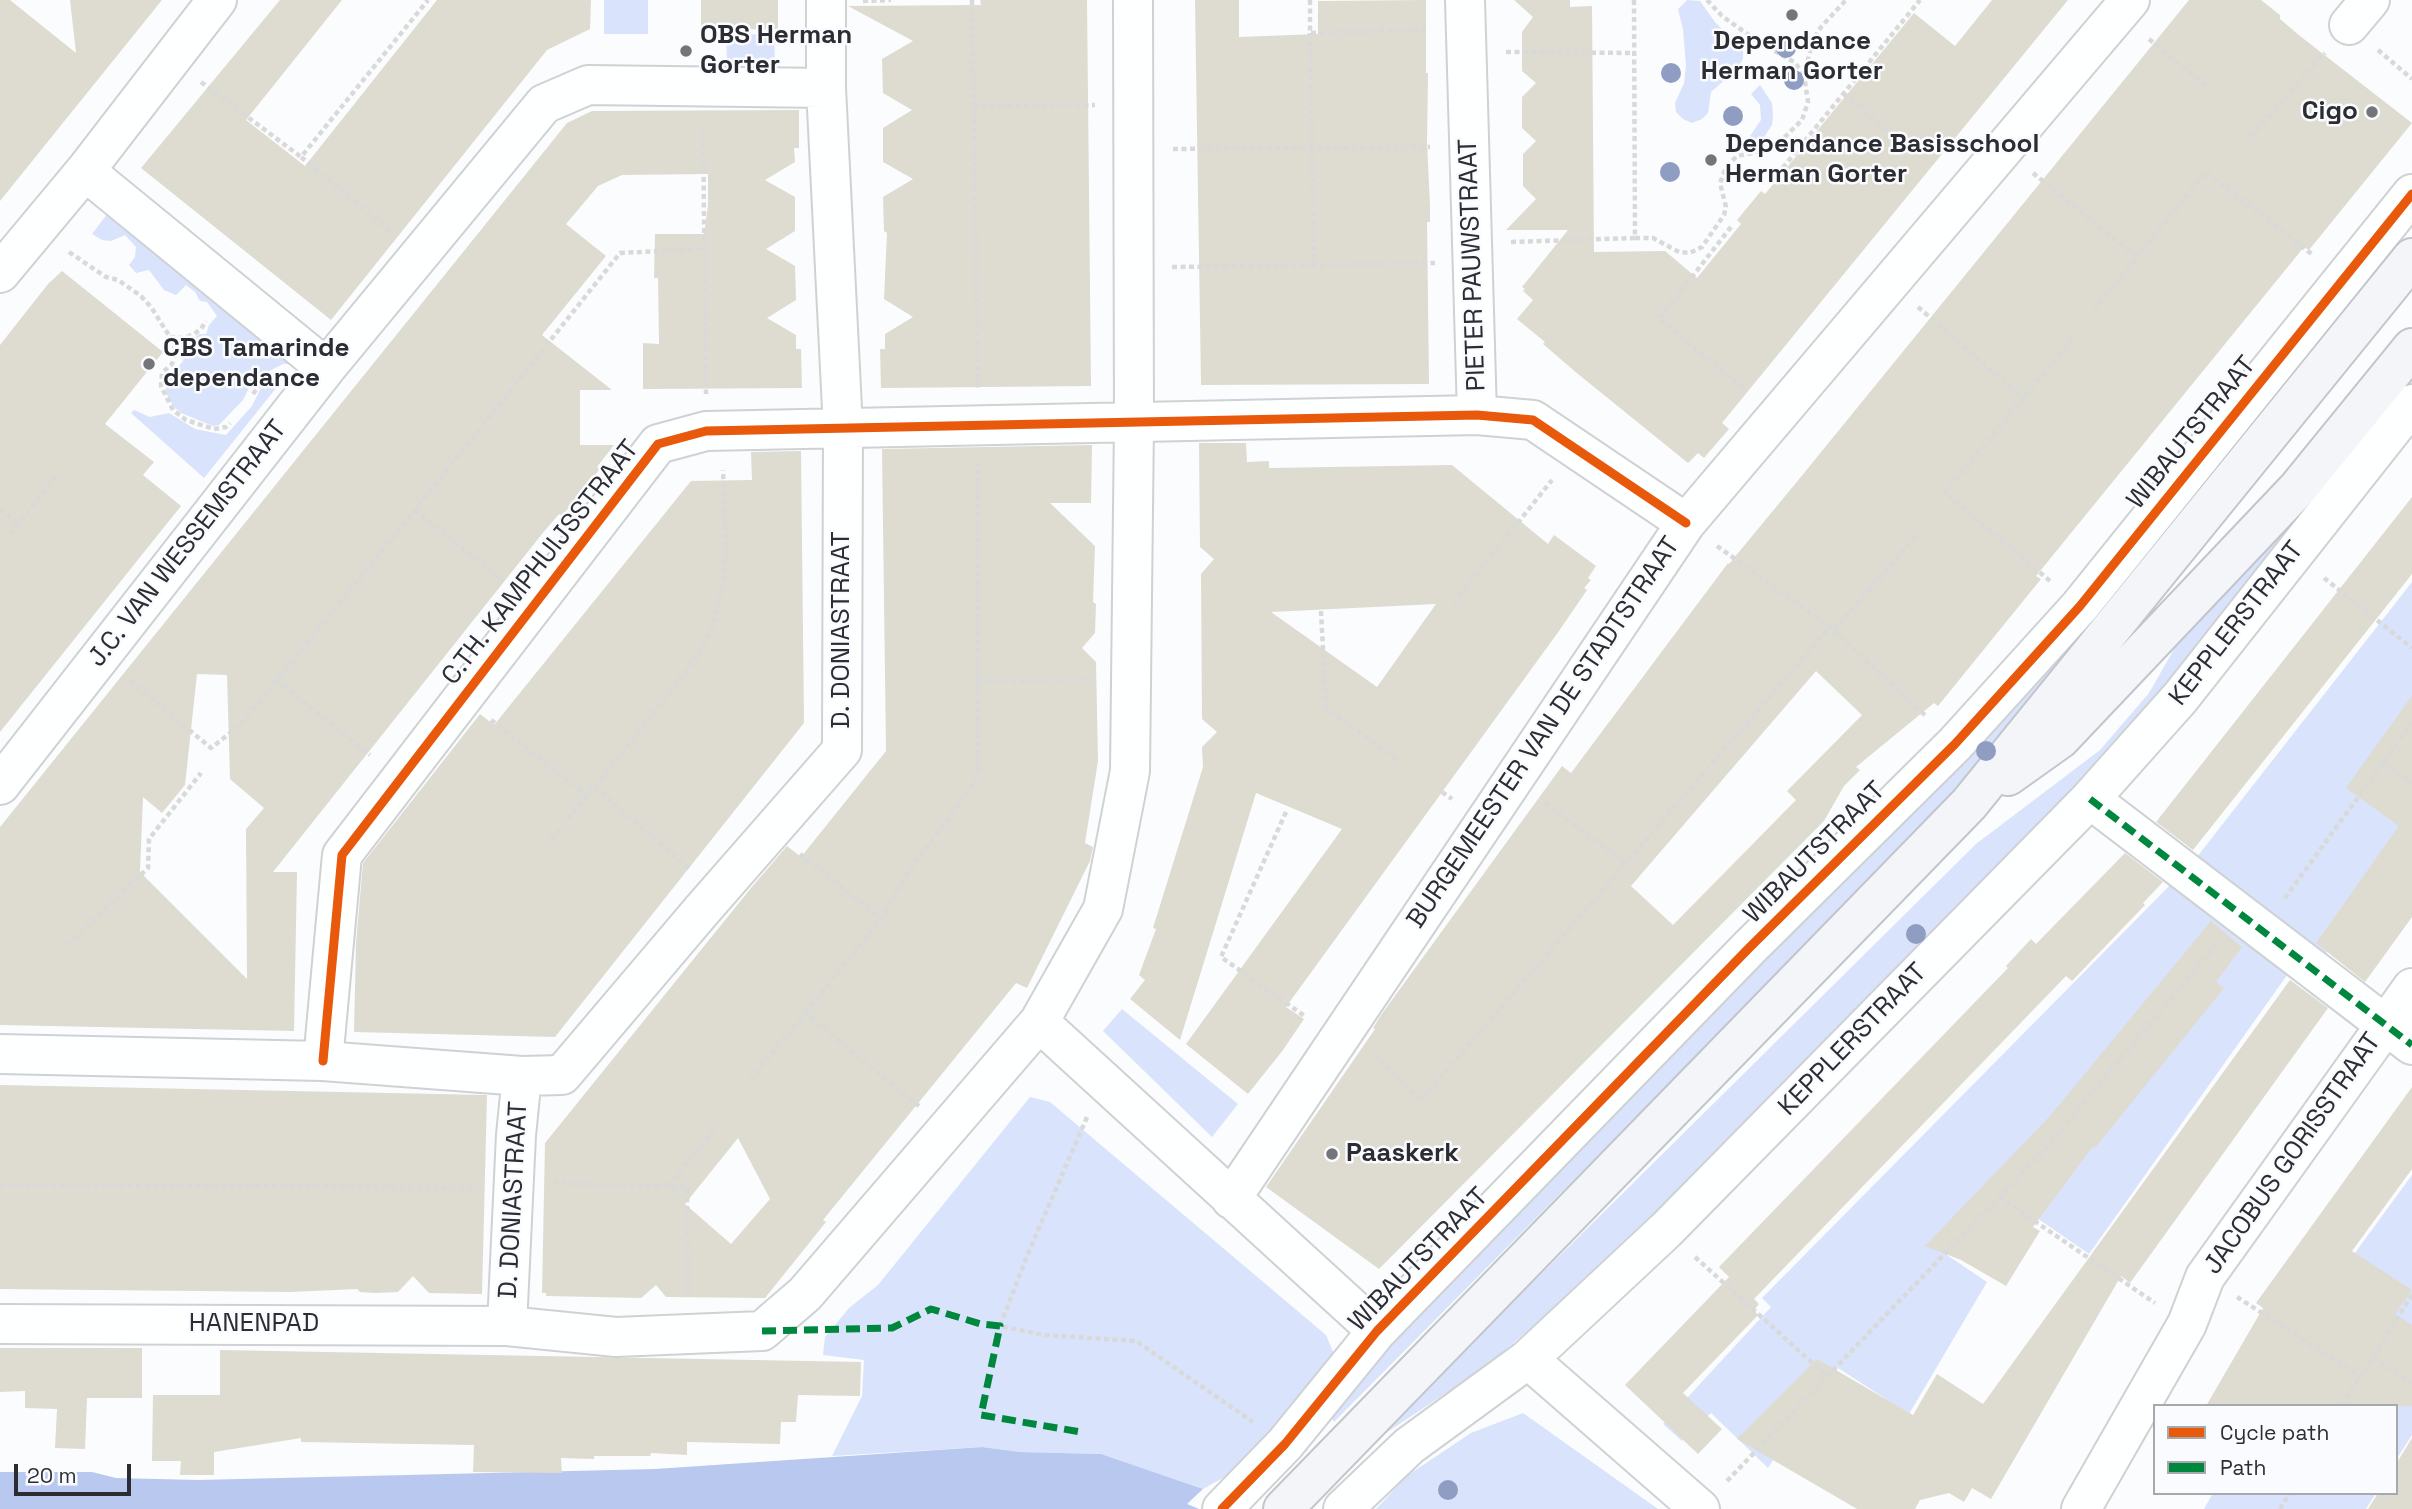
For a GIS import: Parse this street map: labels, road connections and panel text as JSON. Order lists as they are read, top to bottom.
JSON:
{
  "streets": {
    "street": [
      "PIETER PAUWSTRAAT",
      "WIBAUTSTRAAT",
      "J.C. VAN WESSEMSTRAAT",
      "C.TH. KAMPHUIJSSTRAAT",
      "KEPPLERSTRAAT",
      "D. DONIASTRAAT",
      "BURGEMEESTER VAN DE STADTSTRAAT",
      "JACOBUS GORISSTRAAT",
      "HANENPAD"
    ]
  },
  "crossings": [
    ["PIETER PAUWSTRAAT", "C.TH. KAMPHUIJSSTRAAT"],
    ["PIETER PAUWSTRAAT", "BURGEMEESTER VAN DE STADTSTRAAT"],
    ["J.C. VAN WESSEMSTRAAT", "D. DONIASTRAAT"],
    ["C.TH. KAMPHUIJSSTRAAT", "D. DONIASTRAAT"],
    ["C.TH. KAMPHUIJSSTRAAT", "HANENPAD"],
    ["D. DONIASTRAAT", "HANENPAD"]
  ],
  "places": [
    "Dependance Herman Gorter",
    "OBS Herman Gorter",
    "Cigo",
    "Dependance Basisschool Herman Gorter",
    "CBS Tamarinde dependance",
    "Paaskerk"
  ],
  "legend": ["Cycle path", "Path"],
  "scale_bar": "20 m"
}
